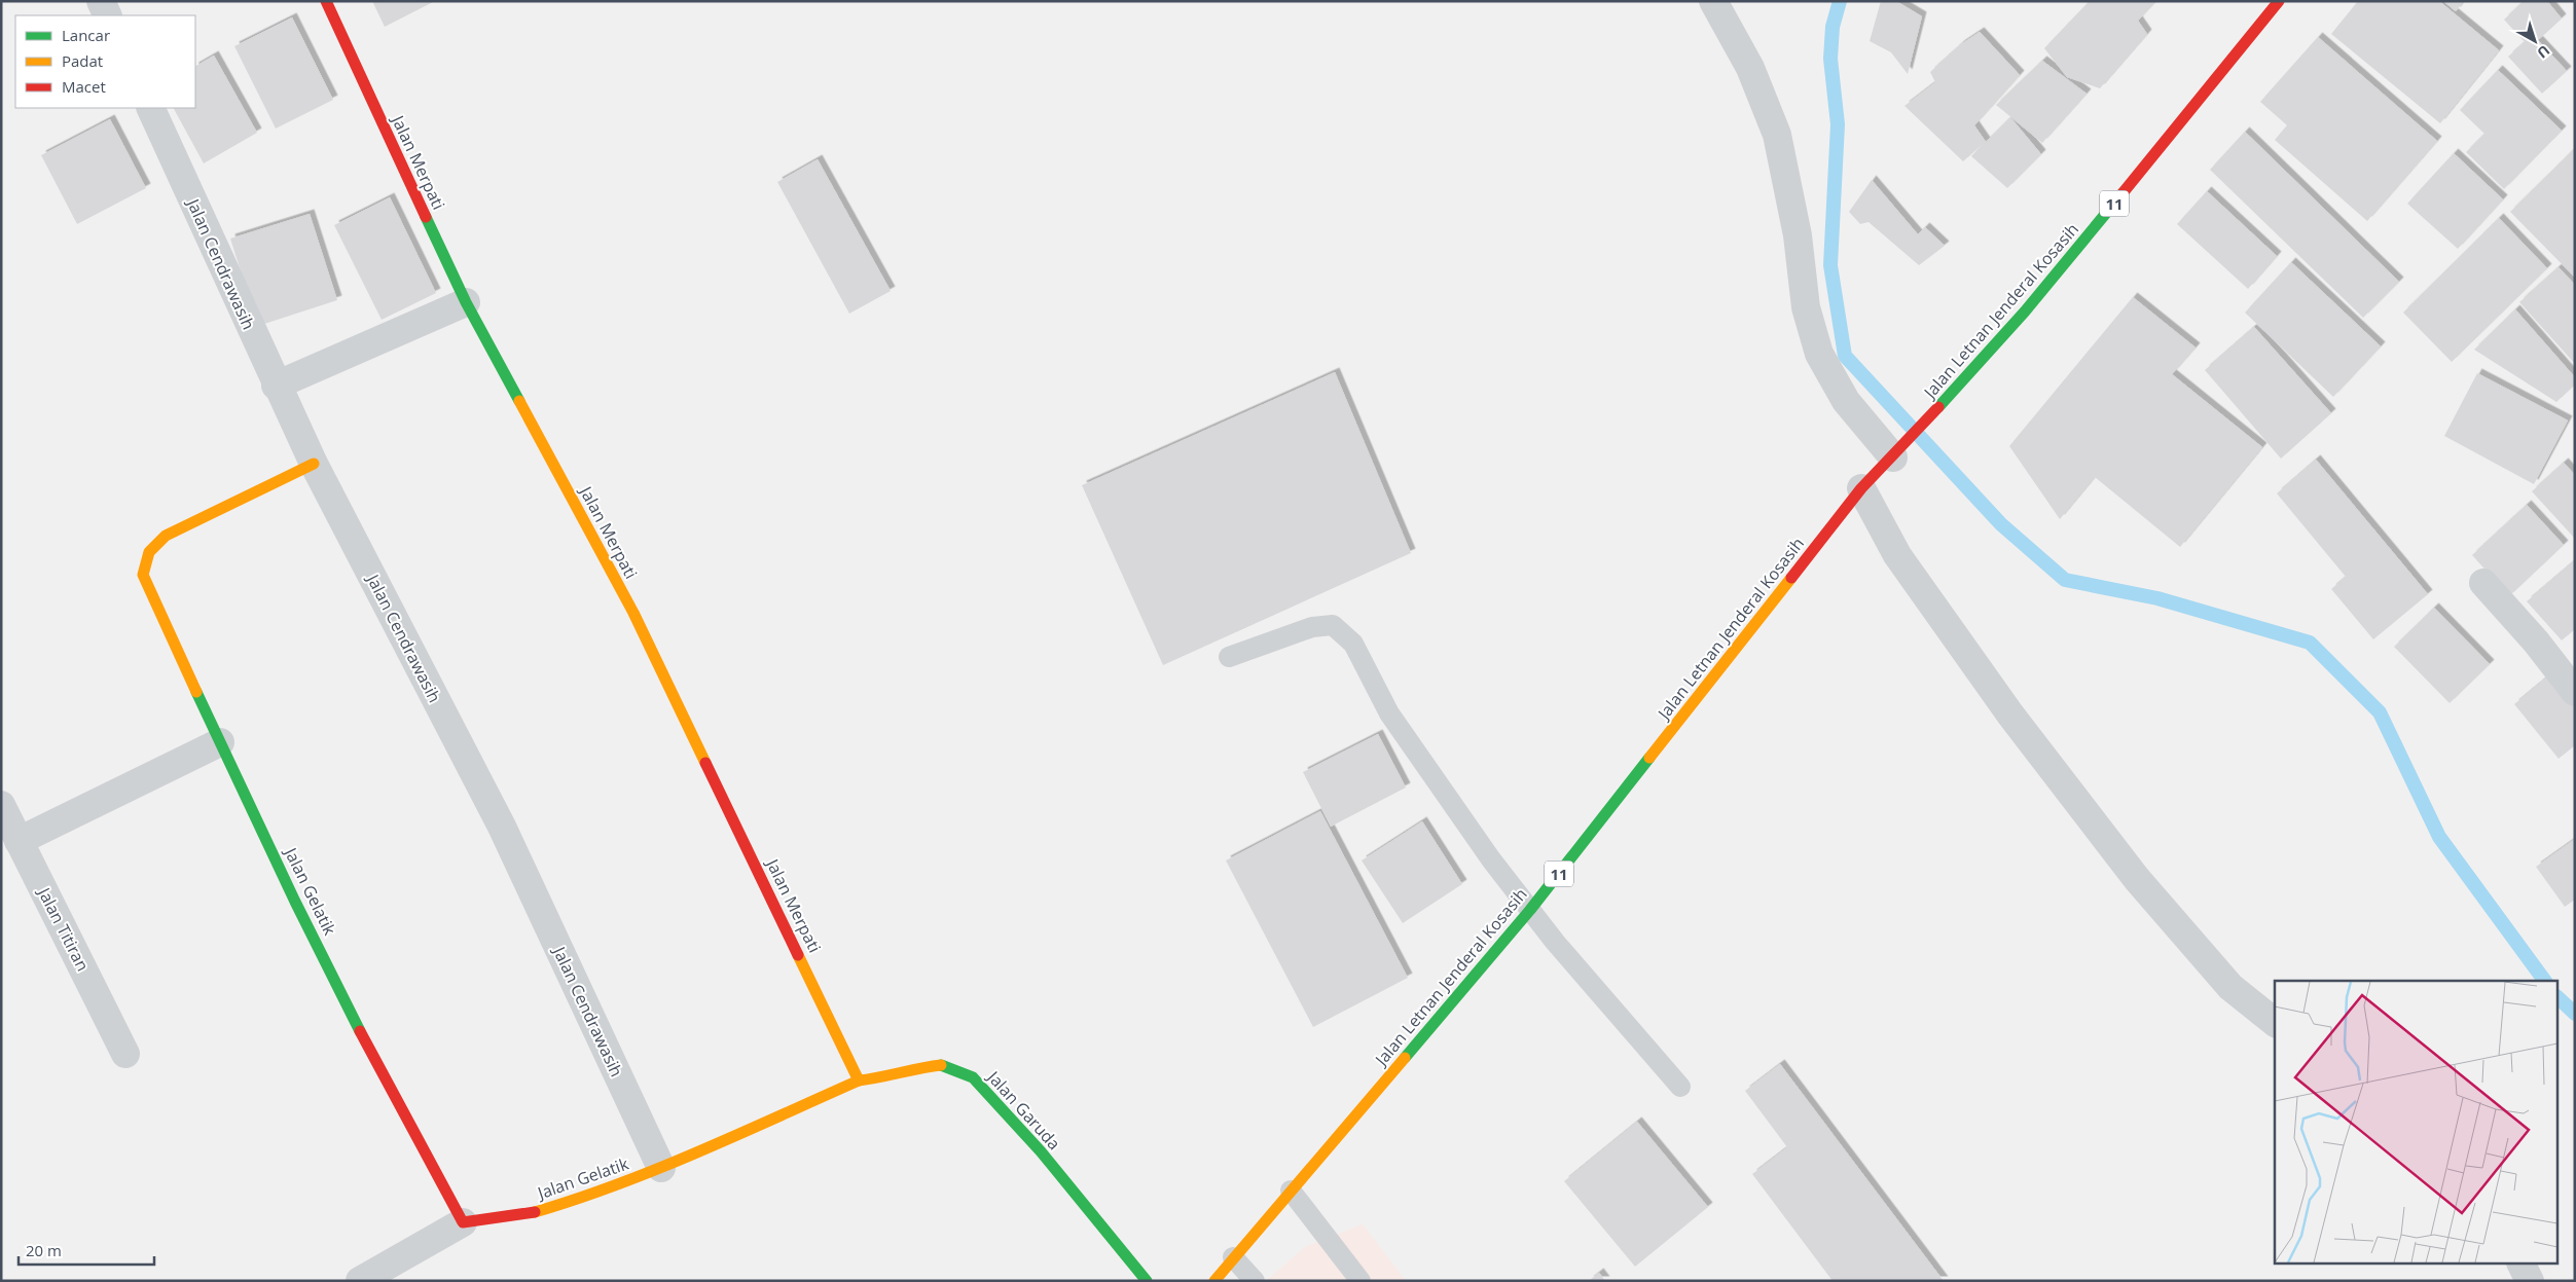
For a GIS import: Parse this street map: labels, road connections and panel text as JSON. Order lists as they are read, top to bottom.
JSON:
{
  "streets": {
    "main road": [
      "Jalan Merpati",
      "11",
      "Jalan Letnan Jenderal Kosasih",
      "Jalan Gelatik",
      "Jalan Garuda"
    ],
    "street": ["Jalan Cendrawasih", "Jalan Titiran"]
  },
  "crossings": [
    ["Jalan Merpati", "Jalan Garuda"],
    ["Jalan Cendrawasih", "Jalan Gelatik"],
    ["Jalan Cendrawasih", "Jalan Garuda"],
    ["Jalan Gelatik", "Jalan Garuda"]
  ],
  "legend": ["Lancar", "Padat", "Macet"],
  "scale_bar": "20 m",
  "north": "bottom right"
}
